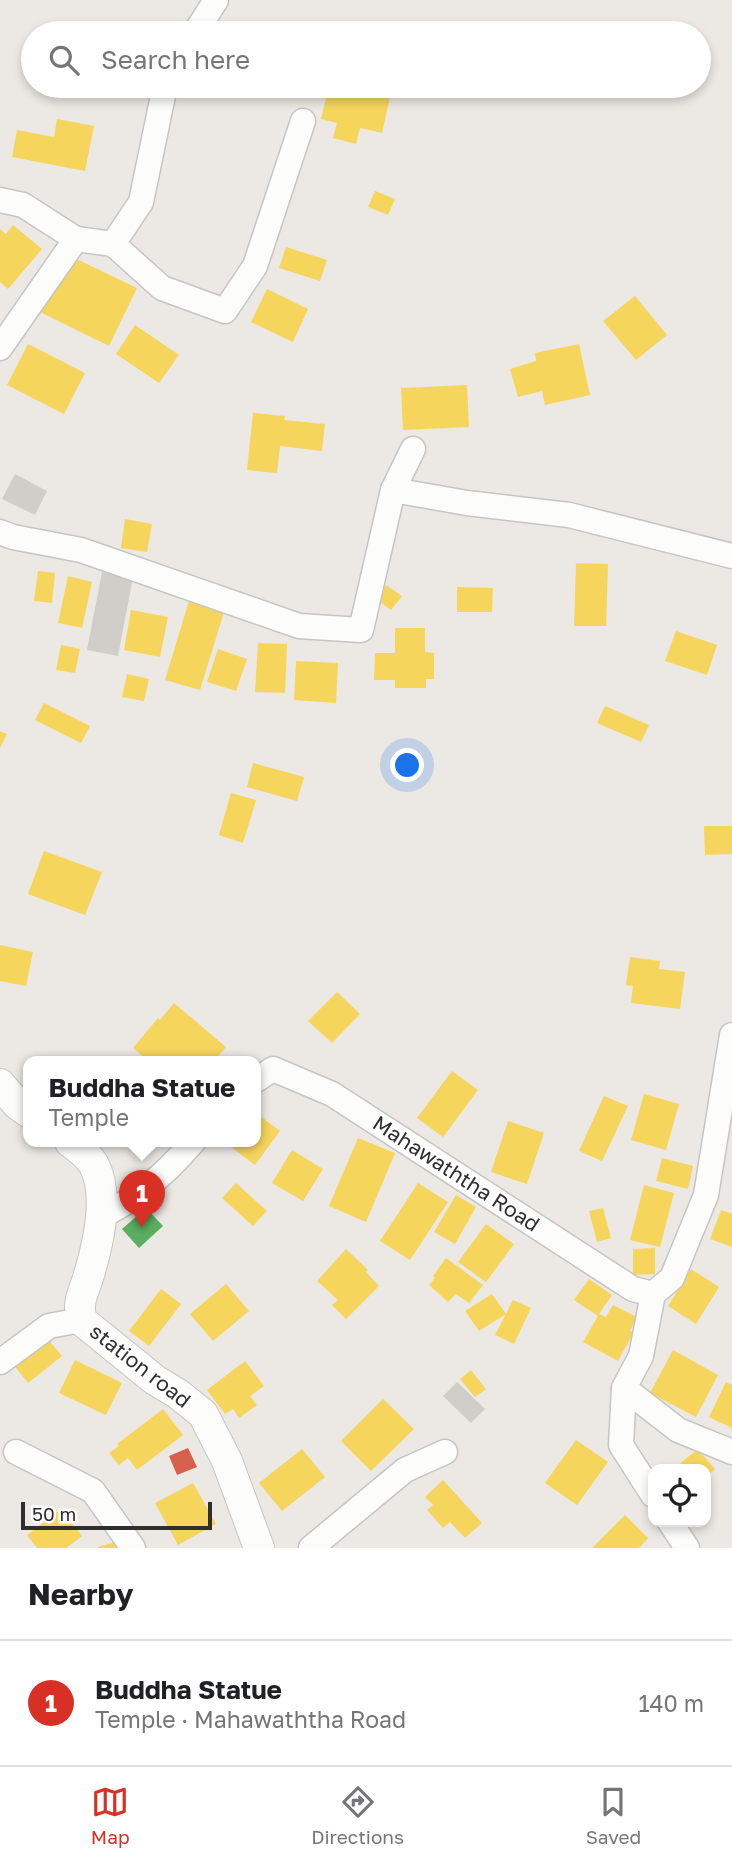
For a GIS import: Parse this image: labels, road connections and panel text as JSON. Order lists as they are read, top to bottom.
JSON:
{
  "streets": {
    "street": ["Mahawaththa Road", "station road"]
  },
  "scale_bar": "50 m",
  "page": {
    "search": "Search here",
    "popup": ["Buddha Statue", "Temple"],
    "pins": "1",
    "scale": "50 m",
    "heading": "Nearby",
    "list": [
      {
        "mark": "1",
        "name": "Buddha Statue",
        "note": "Temple · Mahawaththa Road",
        "value": "140 m"
      }
    ],
    "nav": ["Map", "Directions", "Saved"]
  }
}
